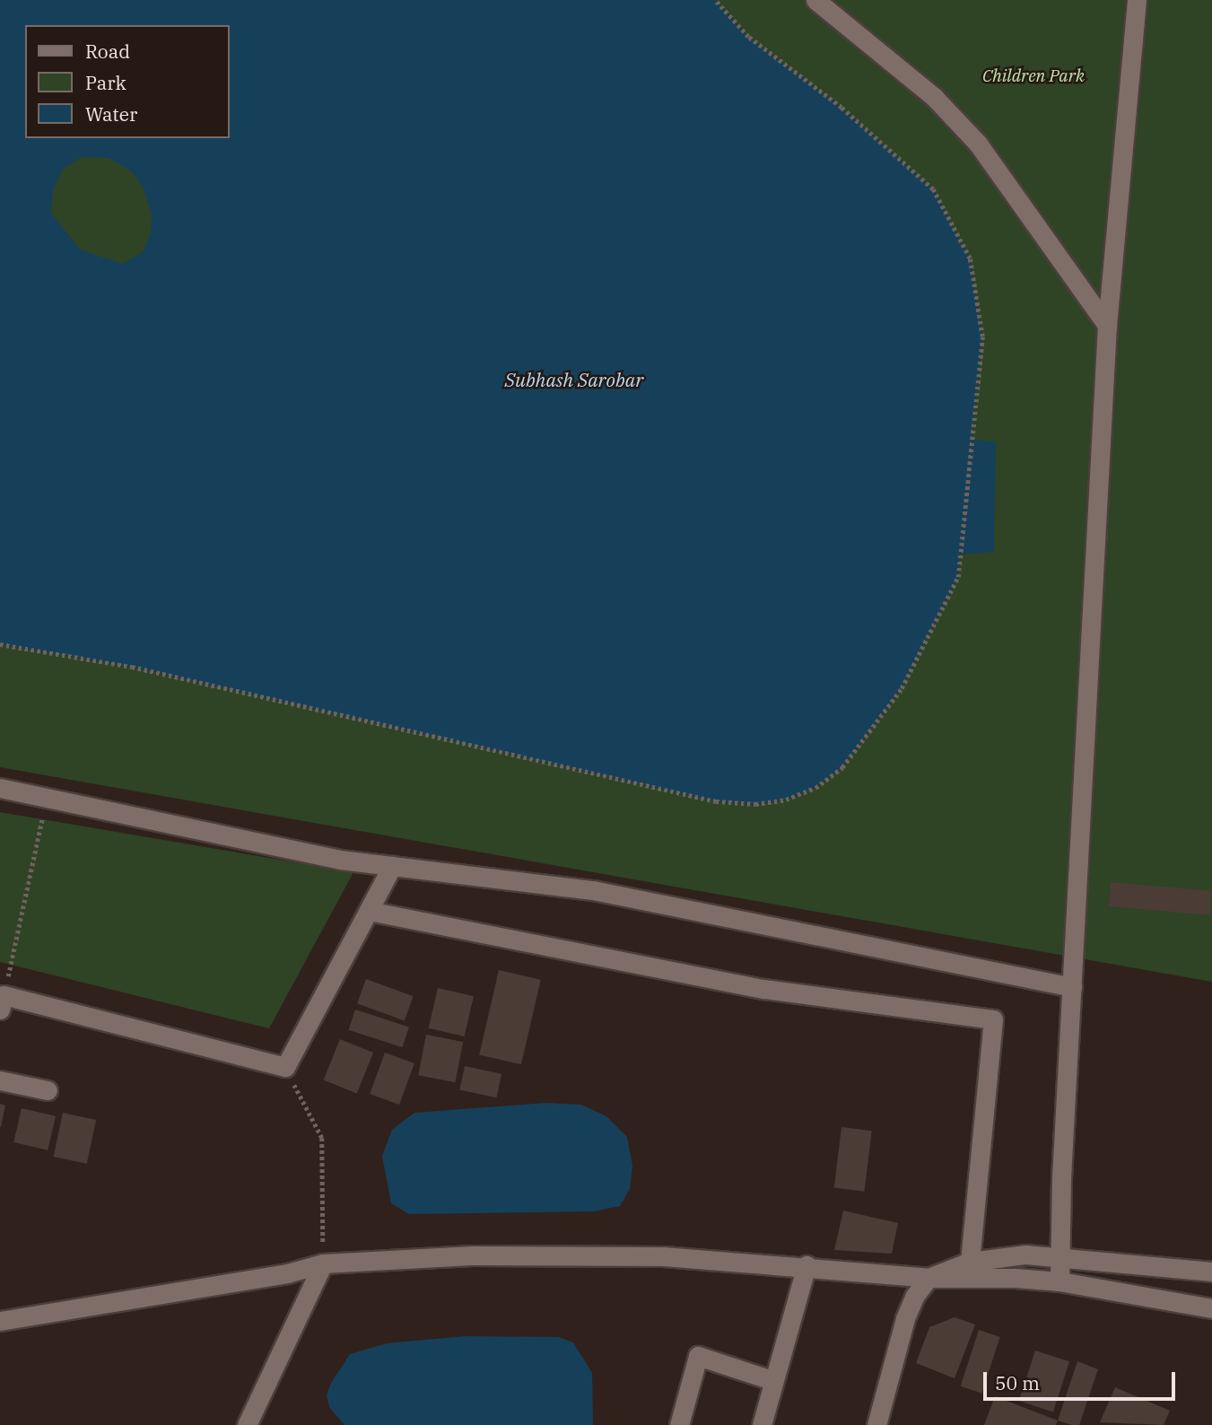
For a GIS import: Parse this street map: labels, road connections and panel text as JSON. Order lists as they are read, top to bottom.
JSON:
{
  "water": ["Subhash Sarobar"],
  "parks": ["Children Park"],
  "legend": ["Road", "Park", "Water"],
  "scale_bar": "50 m"
}
